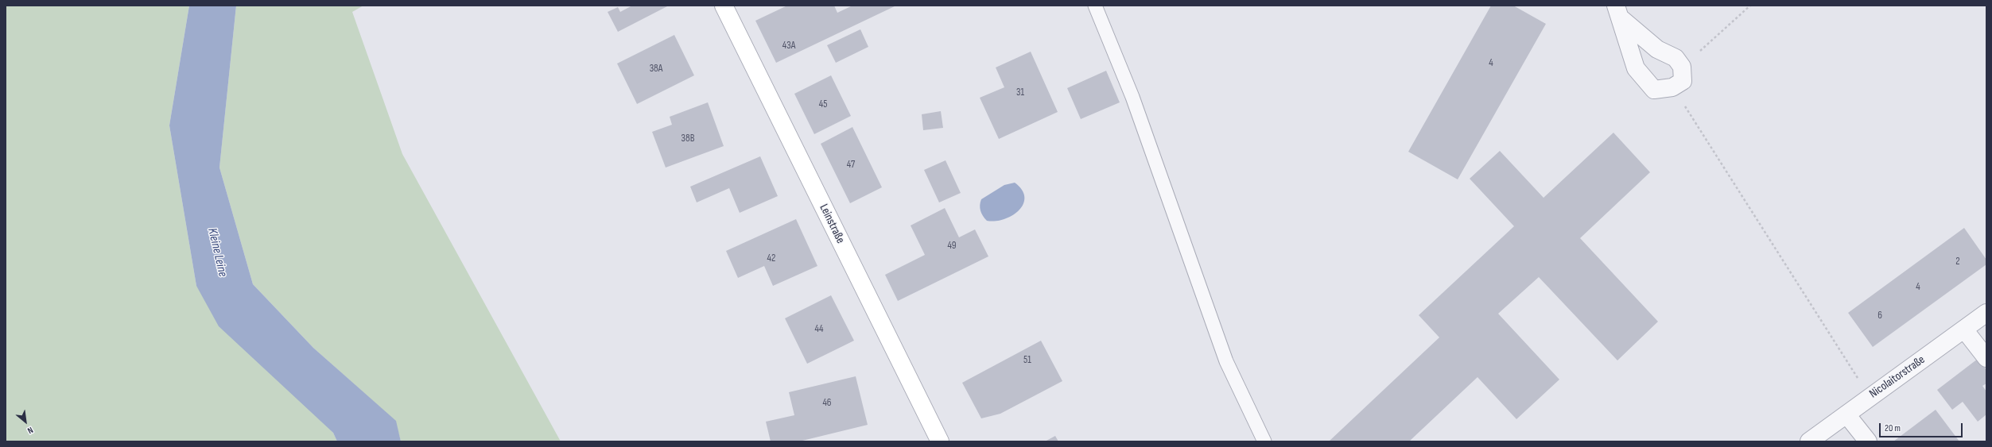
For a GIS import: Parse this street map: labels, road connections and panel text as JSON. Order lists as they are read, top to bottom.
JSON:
{
  "streets": {
    "street": ["Leinstraße", "Nicolaitorstraße"]
  },
  "water": ["Kleine Leine"],
  "house_numbers": [
    "43A",
    "4",
    "38A",
    "31",
    "45",
    "38B",
    "47",
    "49",
    "42",
    "2",
    "4",
    "6",
    "44",
    "51",
    "46"
  ],
  "scale_bar": "20 m",
  "north": "bottom right"
}
